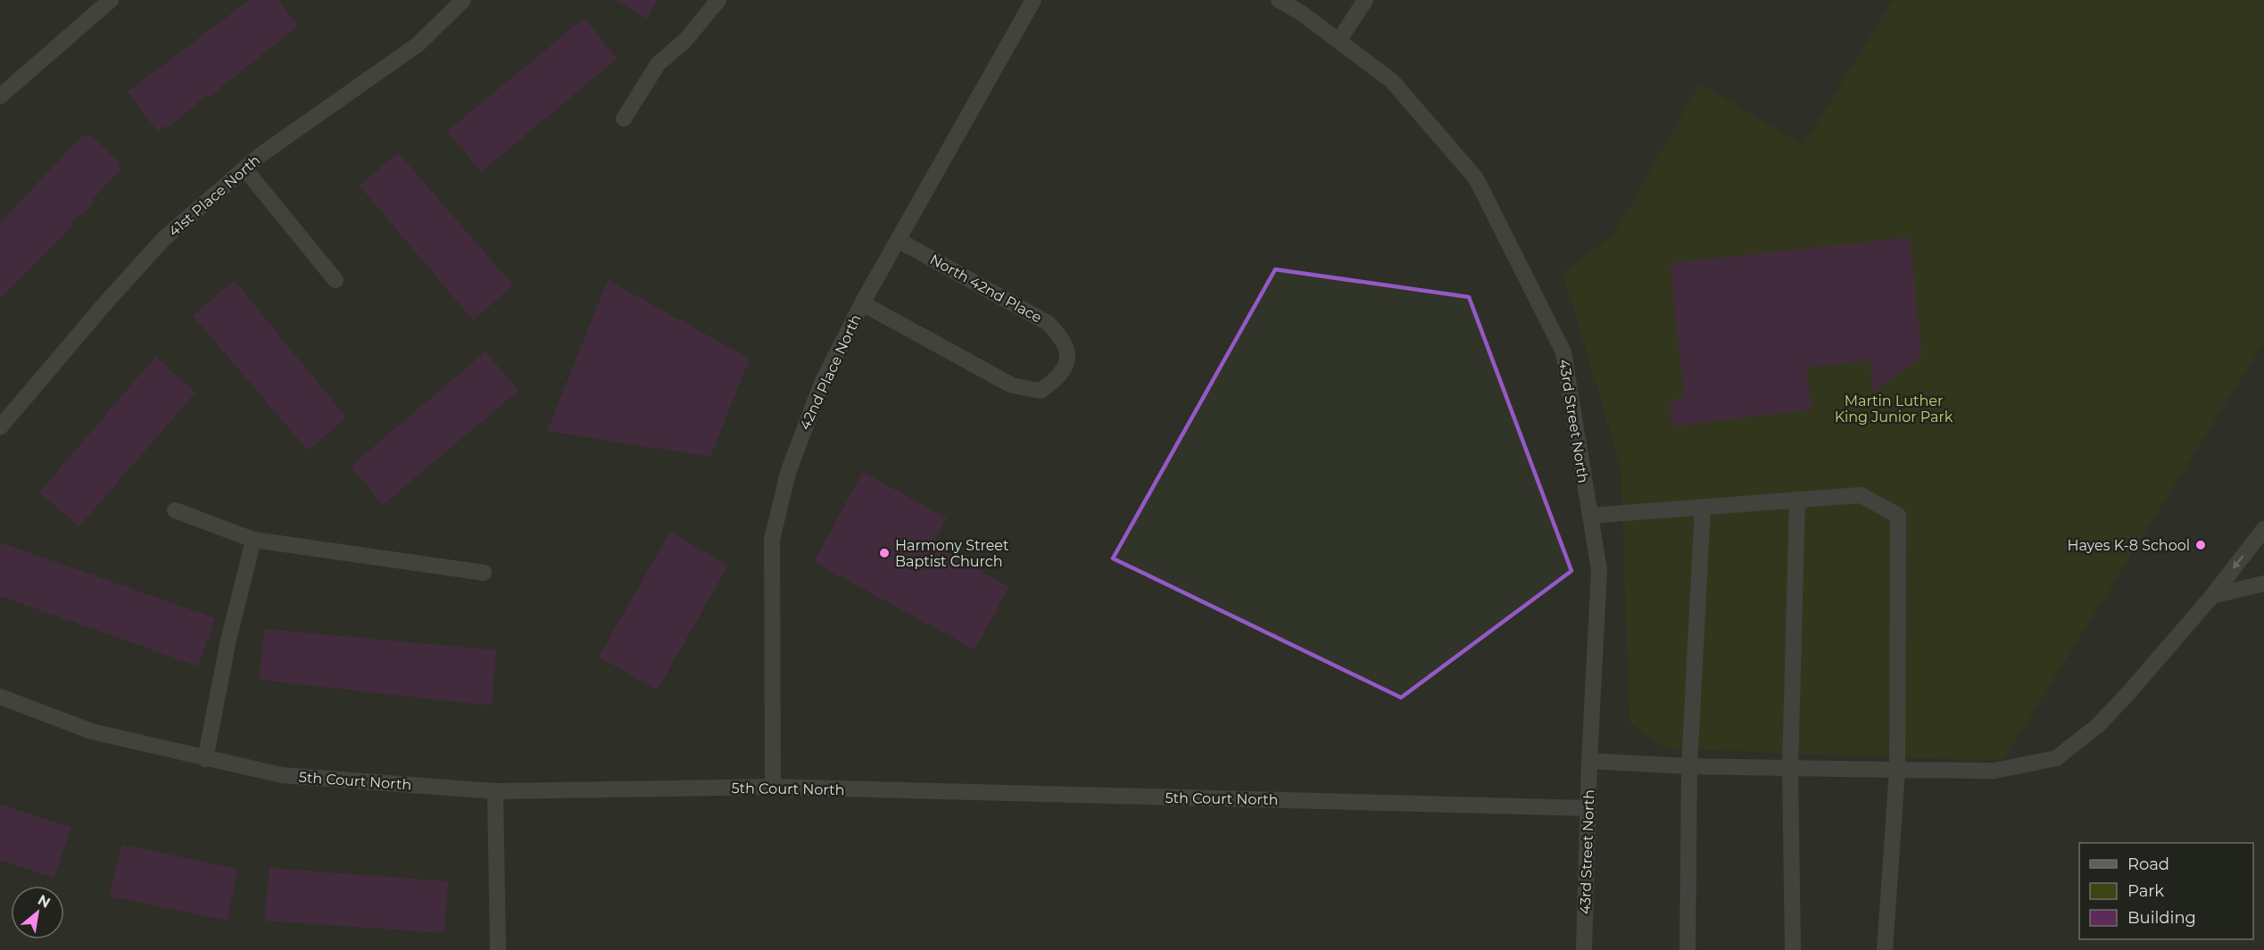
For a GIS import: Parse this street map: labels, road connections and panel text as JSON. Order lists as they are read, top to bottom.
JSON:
{
  "streets": {
    "street": [
      "41st Place North",
      "North 42nd Place",
      "42nd Place North",
      "43rd Street North",
      "5th Court North"
    ]
  },
  "crossings": [
    ["North 42nd Place", "42nd Place North"],
    ["42nd Place North", "5th Court North"],
    ["43rd Street North", "5th Court North"]
  ],
  "parks": ["Martin Luther King Junior Park"],
  "places": ["Hayes K-8 School", "Harmony Street Baptist Church"],
  "legend": ["Road", "Park", "Building"],
  "north": "top right"
}
